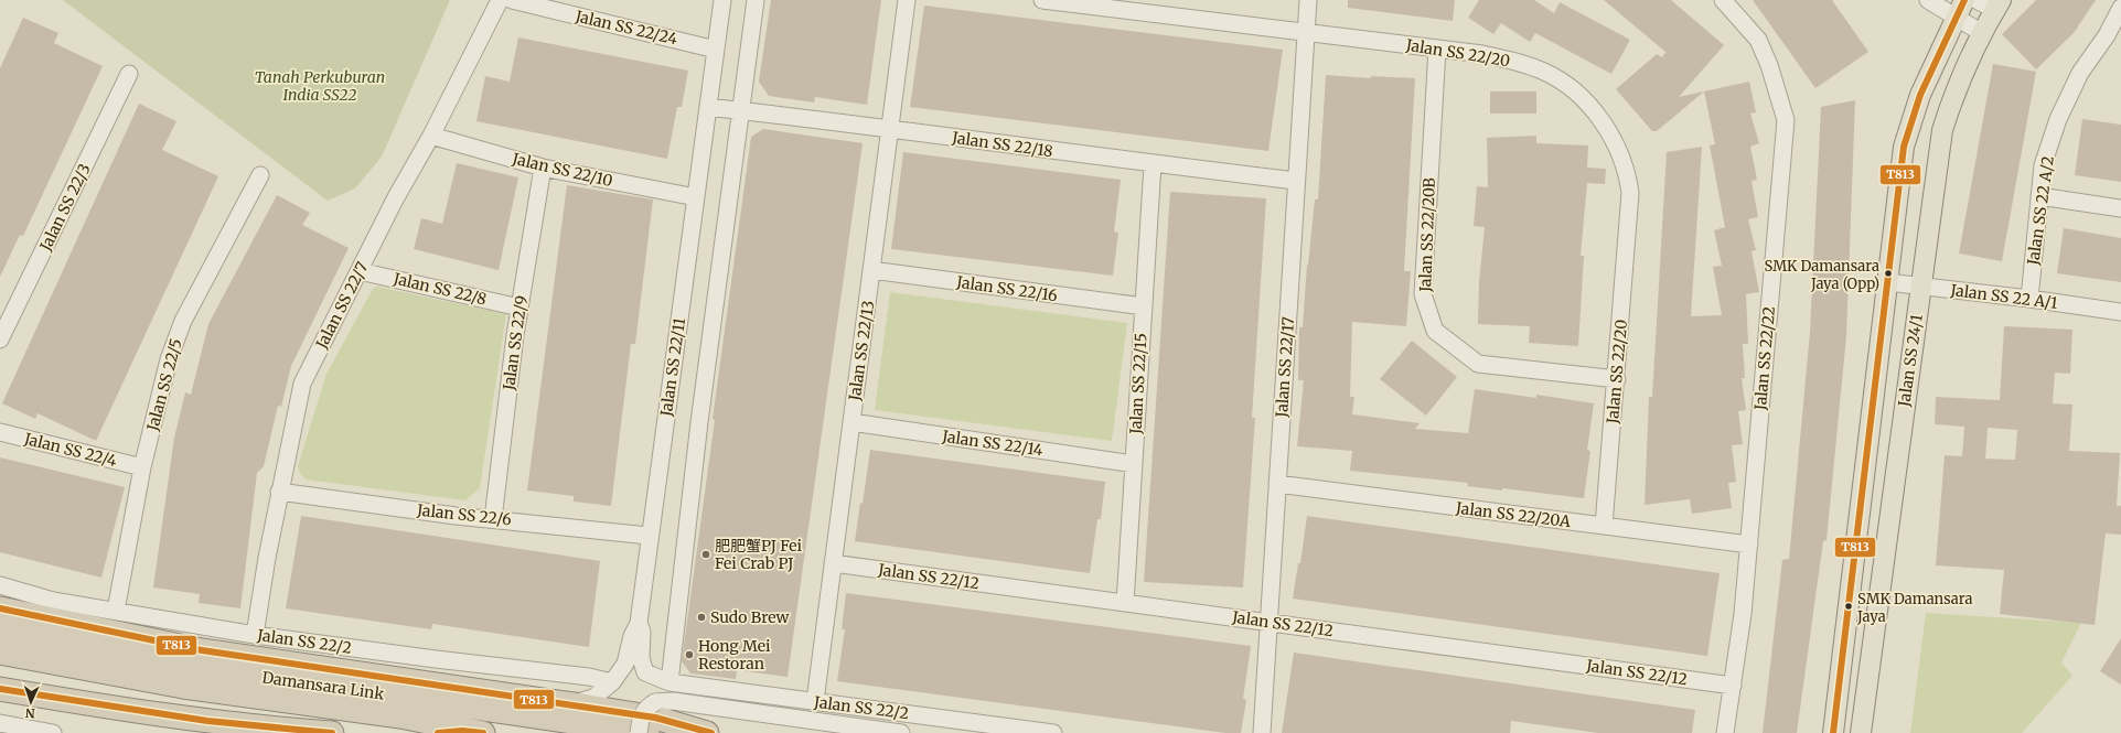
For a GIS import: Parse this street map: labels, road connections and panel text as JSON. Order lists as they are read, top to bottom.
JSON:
{
  "streets": {
    "highway": ["Damansara Link"],
    "main road": ["Jalan SS 24/1"],
    "street": [
      "Jalan SS 22/24",
      "Jalan SS 22/20",
      "Jalan SS 22/18",
      "Jalan SS 22/10",
      "Jalan SS 22/3",
      "Jalan SS 22 A/2",
      "Jalan SS 22/20B",
      "Jalan SS 22/8",
      "Jalan SS 22/16",
      "Jalan SS 22 A/1",
      "Jalan SS 22/7",
      "Jalan SS 22/9",
      "Jalan SS 22/13",
      "Jalan SS 22/22",
      "Jalan SS 22/11",
      "Jalan SS 22/17",
      "Jalan SS 22/15",
      "Jalan SS 22/5",
      "Jalan SS 22/14",
      "Jalan SS 22/4",
      "Jalan SS 22/6",
      "Jalan SS 22/20A",
      "Jalan SS 22/12",
      "Jalan SS 22/2"
    ]
  },
  "crossings": [
    ["Jalan SS 22/24", "Jalan SS 22/11"],
    ["Jalan SS 22/20", "Jalan SS 22/20B"],
    ["Jalan SS 22/20", "Jalan SS 22/17"],
    ["Jalan SS 22/20", "Jalan SS 22/20A"],
    ["Jalan SS 22/18", "Jalan SS 22/13"],
    ["Jalan SS 22/18", "Jalan SS 22/11"],
    ["Jalan SS 22/18", "Jalan SS 22/17"],
    ["Jalan SS 22/18", "Jalan SS 22/15"],
    ["Jalan SS 22/10", "Jalan SS 22/7"],
    ["Jalan SS 22/10", "Jalan SS 22/9"],
    ["Jalan SS 22/10", "Jalan SS 22/11"],
    ["Jalan SS 22 A/2", "Jalan SS 22 A/1"],
    ["Jalan SS 22/8", "Jalan SS 22/7"],
    ["Jalan SS 22/8", "Jalan SS 22/9"],
    ["Jalan SS 22/16", "Jalan SS 22/13"],
    ["Jalan SS 22/16", "Jalan SS 22/15"],
    ["Jalan SS 22 A/1", "Jalan SS 24/1"],
    ["Jalan SS 22/7", "Jalan SS 22/6"],
    ["Jalan SS 22/7", "Jalan SS 22/2"],
    ["Jalan SS 22/9", "Jalan SS 22/6"],
    ["Jalan SS 22/13", "Jalan SS 22/14"],
    ["Jalan SS 22/13", "Jalan SS 22/12"],
    ["Jalan SS 22/13", "Jalan SS 22/2"],
    ["Jalan SS 22/22", "Jalan SS 22/20A"],
    ["Jalan SS 22/22", "Jalan SS 22/12"],
    ["Jalan SS 22/11", "Jalan SS 22/6"],
    ["Jalan SS 22/11", "Jalan SS 22/2"],
    ["Jalan SS 22/17", "Jalan SS 22/20A"],
    ["Jalan SS 22/17", "Jalan SS 22/12"],
    ["Jalan SS 22/15", "Jalan SS 22/14"],
    ["Jalan SS 22/15", "Jalan SS 22/12"],
    ["Jalan SS 22/5", "Jalan SS 22/4"],
    ["Jalan SS 22/5", "Jalan SS 22/2"]
  ],
  "parks": ["Tanah Perkuburan India SS22"],
  "places": [
    "SMK Damansara Jaya (Opp)",
    "肥肥蟹PJ Fei Fei Crab PJ",
    "SMK Damansara Jaya",
    "Sudo Brew",
    "Hong Mei Restoran"
  ],
  "lines": ["transit line T813"],
  "north": "bottom"
}
